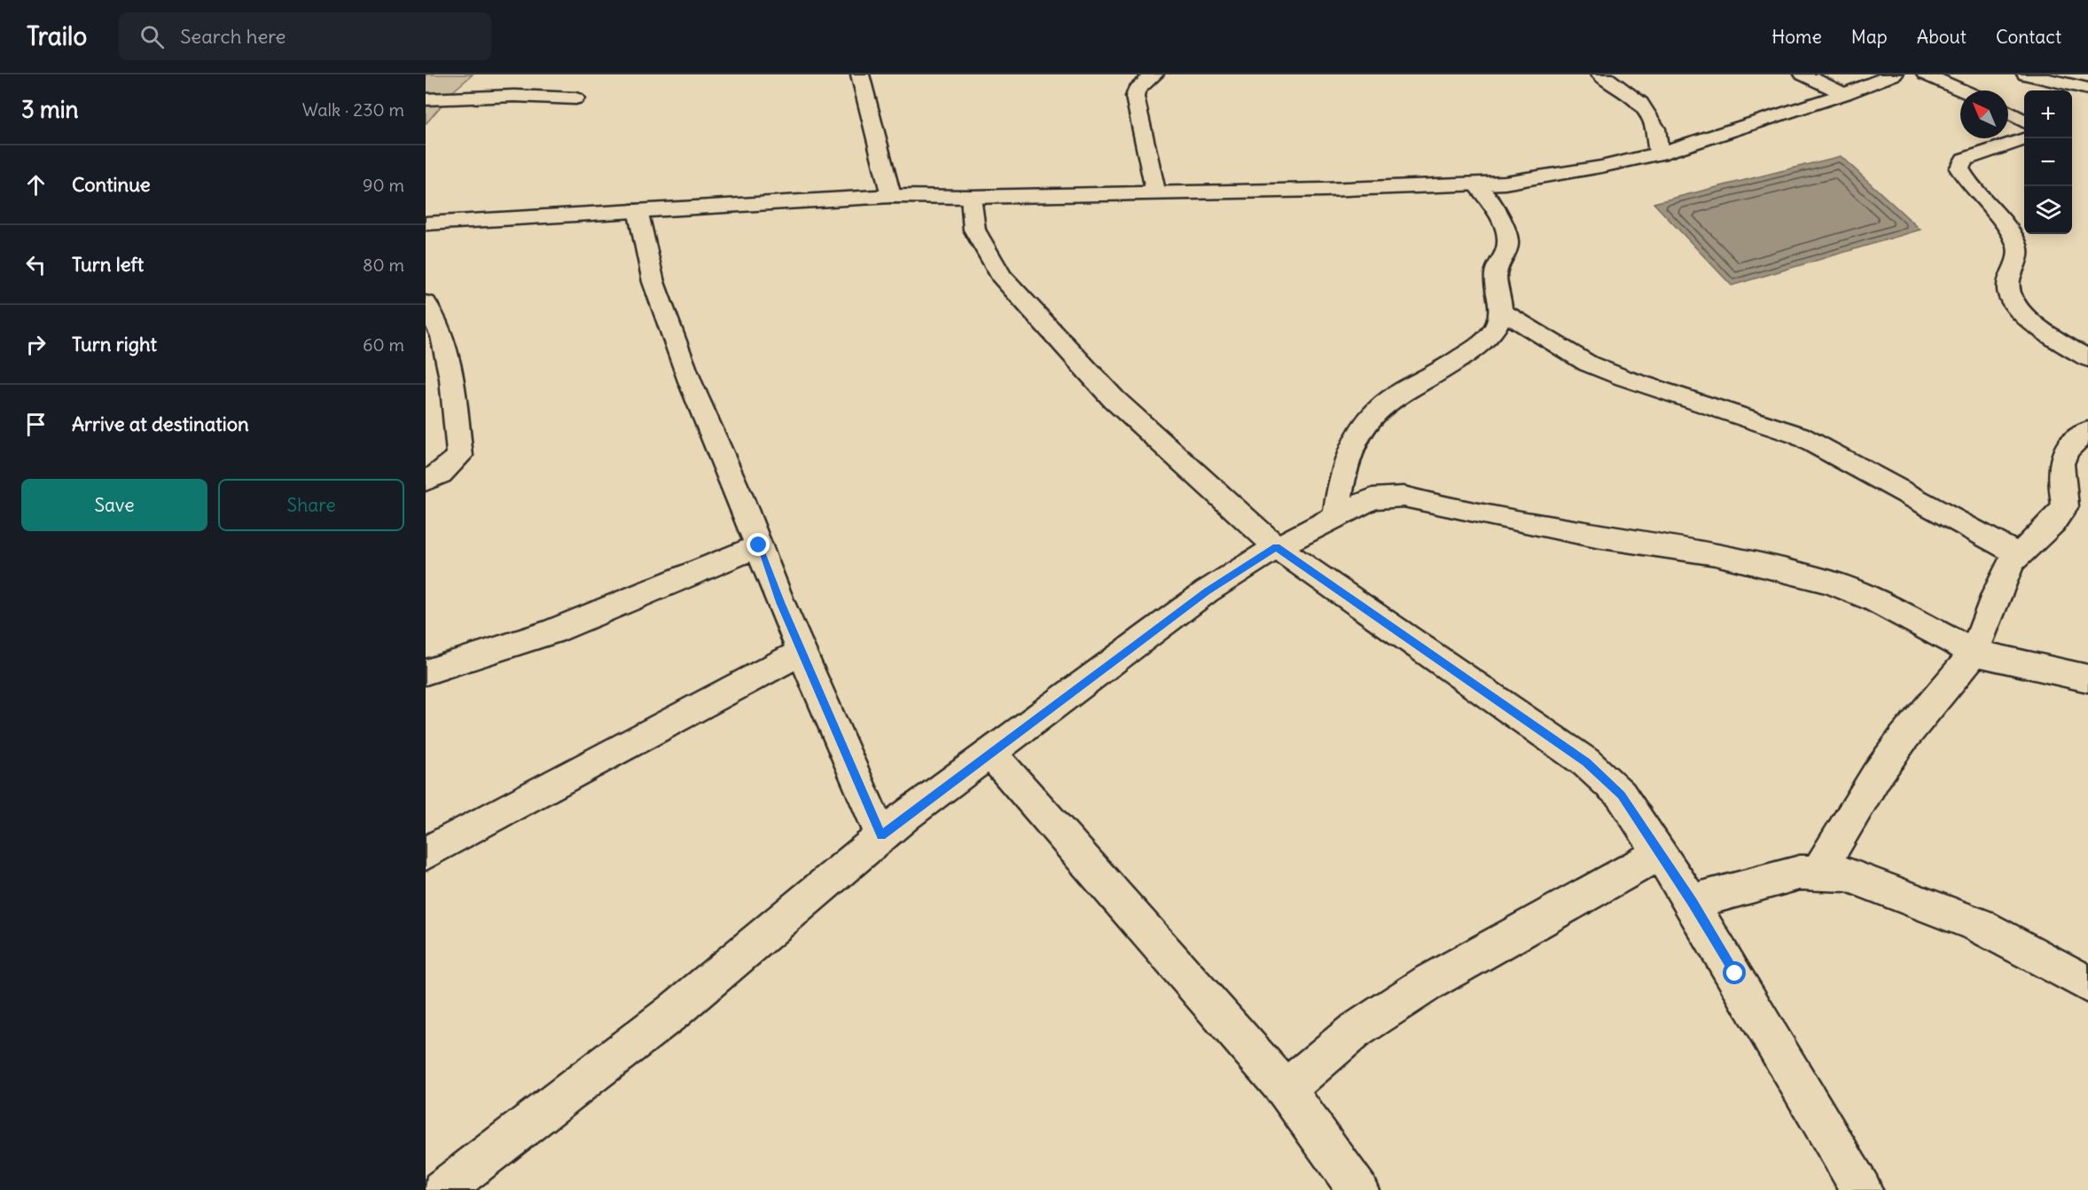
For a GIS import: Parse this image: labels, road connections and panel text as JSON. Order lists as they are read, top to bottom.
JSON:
{
  "north": "top left",
  "page": {
    "header": "Trailo",
    "search": "Search here",
    "nav": [
      "Home",
      "Map",
      "About",
      "Contact"
    ],
    "heading": ["3 min", "Walk · 230 m"],
    "map_buttons": ["+", "−"],
    "list": [
      ["Continue", "90 m"],
      ["Turn left", "80 m"],
      ["Turn right", "60 m"],
      "Arrive at destination"
    ],
    "buttons": ["Save", "Share"]
  }
}
